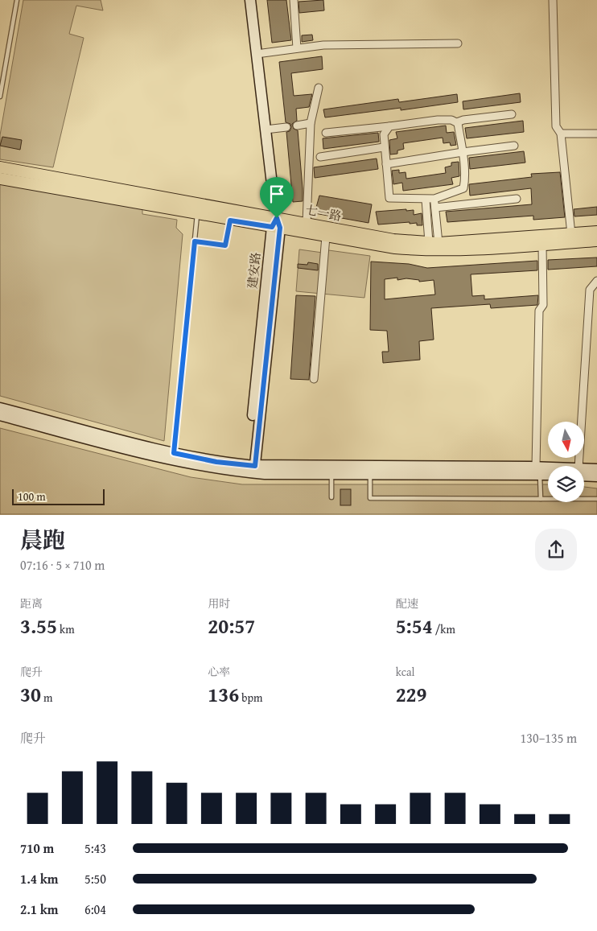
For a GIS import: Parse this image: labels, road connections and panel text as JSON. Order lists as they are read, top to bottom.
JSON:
{
  "streets": {
    "main road": ["七一路", "建安路"]
  },
  "crossings": [
    ["七一路", "建安路"]
  ],
  "scale_bar": "100 m",
  "north": "bottom",
  "page": {
    "scale": "100 m",
    "heading": ["晨跑", "07:16 · 5 × 710 m"],
    "stats": [
      ["距离", "3.55 km"],
      ["用时", "20:57"],
      ["配速", "5:54 /km"],
      ["爬升", "30 m"],
      ["心率", "136 bpm"],
      ["kcal", "229"]
    ],
    "chart": ["爬升", "130–135 m"],
    "list": [
      {
        "name": "710 m",
        "note": "5:43"
      },
      {
        "name": "1.4 km",
        "note": "5:50"
      },
      {
        "name": "2.1 km",
        "note": "6:04"
      }
    ]
  }
}
